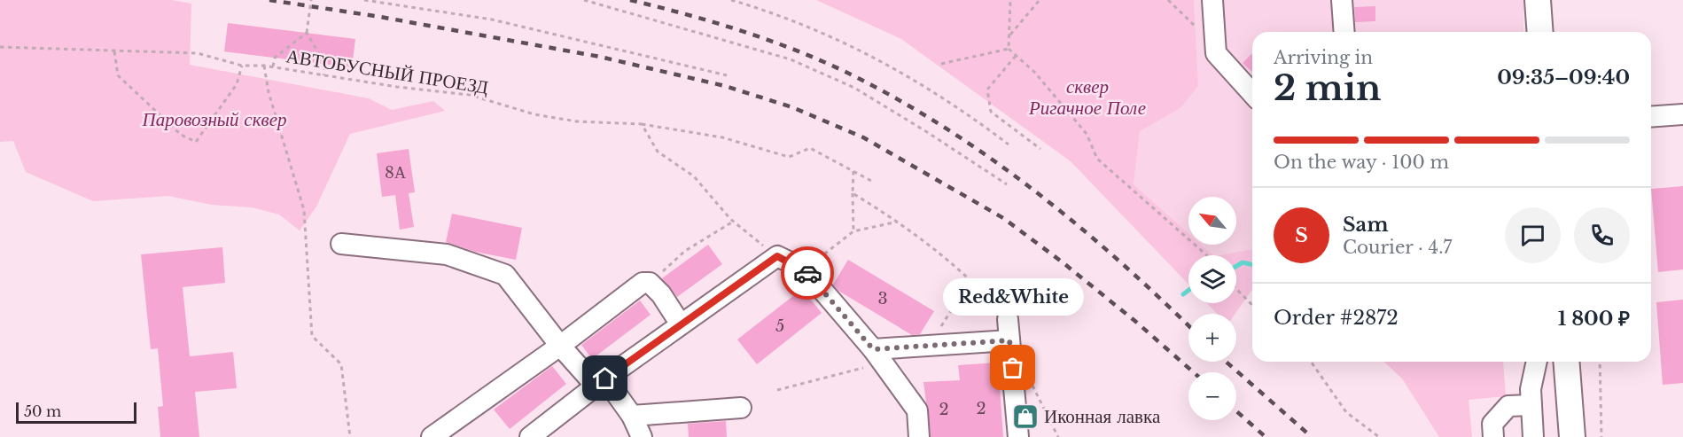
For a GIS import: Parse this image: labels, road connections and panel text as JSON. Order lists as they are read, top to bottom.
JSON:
{
  "streets": {
    "path": ["АВТОБУСНЫЙ ПРОЕЗД"]
  },
  "parks": ["сквер Ригачное Поле", "Паровозный сквер"],
  "places": {
    "other": ["Red&White"],
    "shop": ["Иконная лавка"]
  },
  "house_numbers": [
    "8А",
    "3",
    "5",
    "2",
    "2"
  ],
  "scale_bar": "50 m",
  "north": "top left",
  "page": {
    "heading": ["2 min", "Arriving in", "09:35–09:40"],
    "panel": [
      "Sam",
      "Courier · 4.7",
      "Order #2872",
      "1 800 ₽"
    ],
    "bar": "On the way · 100 m",
    "map_buttons": ["+", "−"],
    "round": "S",
    "bubble": "Red&White",
    "scale": "50 m"
  }
}
